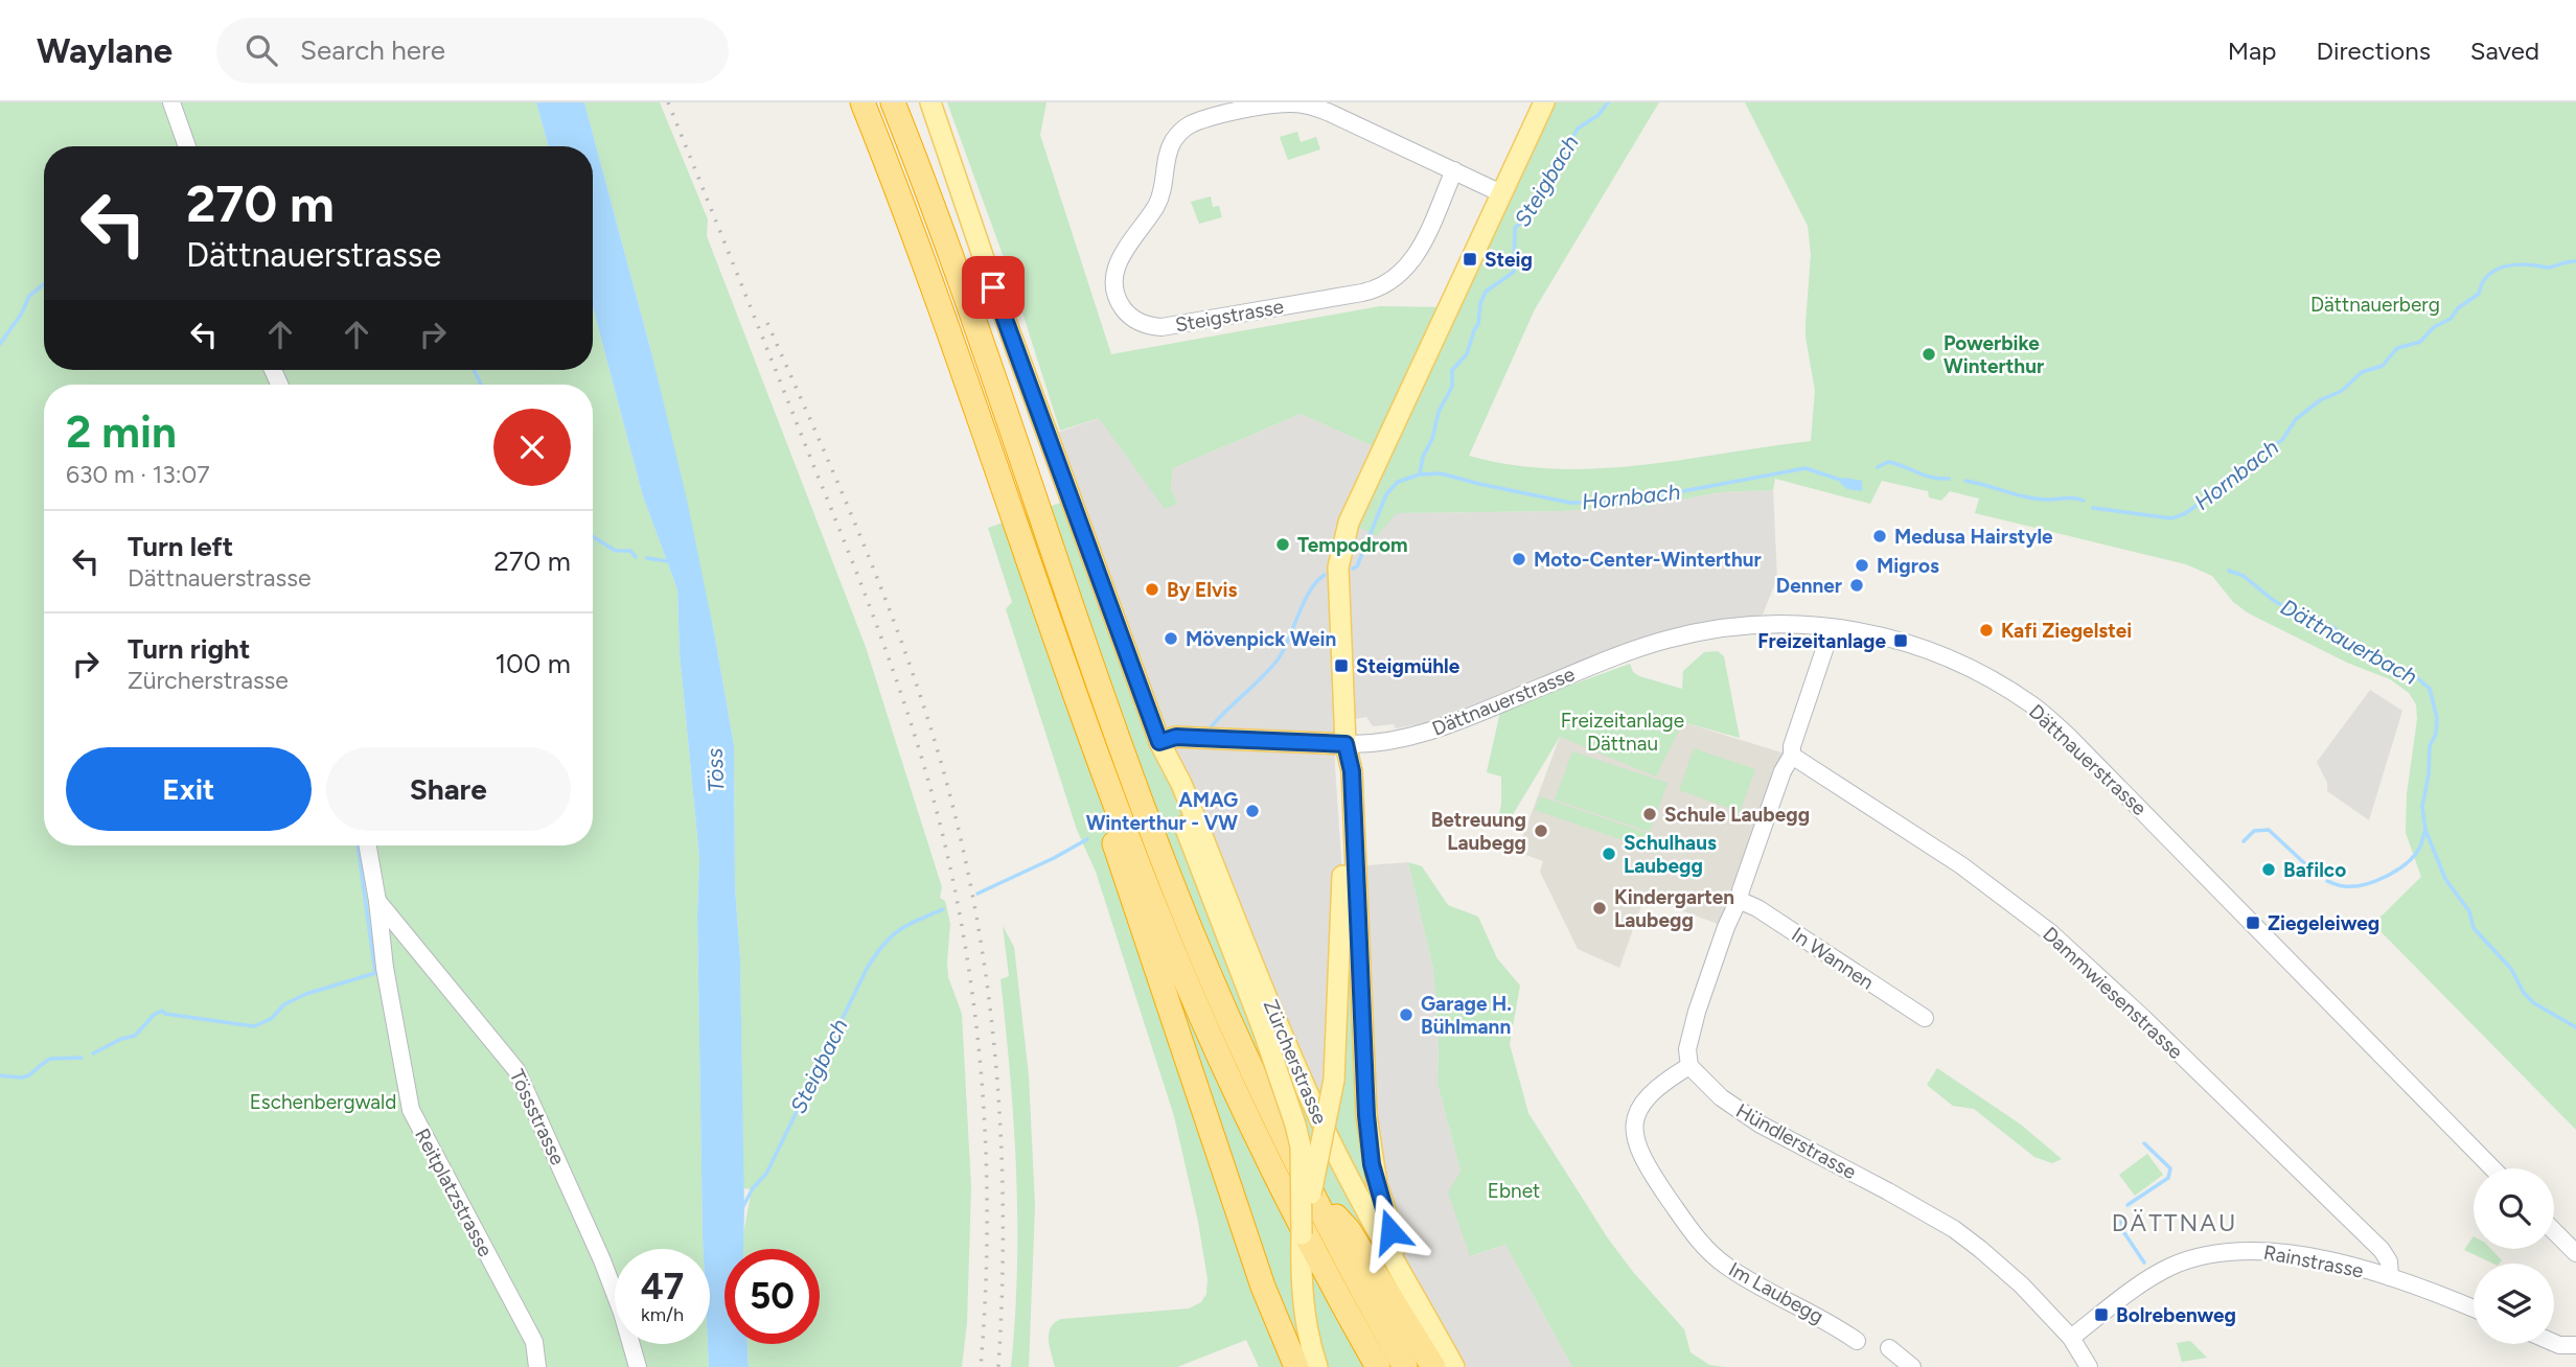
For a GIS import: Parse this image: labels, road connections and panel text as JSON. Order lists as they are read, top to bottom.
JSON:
{
  "streets": {
    "main road": ["Dättnauerstrasse", "Zürcherstrasse"],
    "street": [
      "Steigstrasse",
      "In Wannen",
      "Dammwiesenstrasse",
      "Tössstrasse",
      "Hündlerstrasse",
      "Reitplatzstrasse",
      "Rainstrasse",
      "Im Laubegg"
    ]
  },
  "crossings": [
    ["Dättnauerstrasse", "Zürcherstrasse"],
    ["Dammwiesenstrasse", "Rainstrasse"],
    ["Tössstrasse", "Reitplatzstrasse"],
    ["Hündlerstrasse", "Rainstrasse"],
    ["Hündlerstrasse", "Im Laubegg"]
  ],
  "districts": ["DÄTTNAU"],
  "water": [
    "Steigbach",
    "Hornbach",
    "Dättnauerbach",
    "Töss"
  ],
  "parks": [
    "Dättnauerberg",
    "Freizeitanlage Dättnau",
    "Eschenbergwald",
    "Ebnet"
  ],
  "places": {
    "transit": [
      "Steig",
      "Freizeitanlage",
      "Steigmühle",
      "Ziegeleiweg",
      "Bolrebenweg"
    ],
    "other": [
      "Powerbike Winterthur",
      "Medusa Hairstyle",
      "Tempodrom",
      "Moto-Center-Winterthur",
      "Migros",
      "Denner",
      "By Elvis",
      "Kafi Ziegelstei",
      "Mövenpick Wein",
      "AMAG Winterthur - VW",
      "Schule Laubegg",
      "Betreuung Laubegg",
      "Schulhaus Laubegg",
      "Bafilco",
      "Kindergarten Laubegg",
      "Garage H. Bühlmann"
    ]
  },
  "page": {
    "header": "Waylane",
    "search": "Search here",
    "nav": ["Map", "Directions", "Saved"],
    "turn": ["270 m", "Dättnauerstrasse"],
    "heading": ["2 min", "630 m · 13:07"],
    "list": [
      {
        "name": "Turn left",
        "note": "Dättnauerstrasse",
        "value": "270 m"
      },
      {
        "name": "Turn right",
        "note": "Zürcherstrasse",
        "value": "100 m"
      }
    ],
    "buttons": ["Exit", "Share"],
    "speed": "47 km/h",
    "limit": "50"
  }
}
